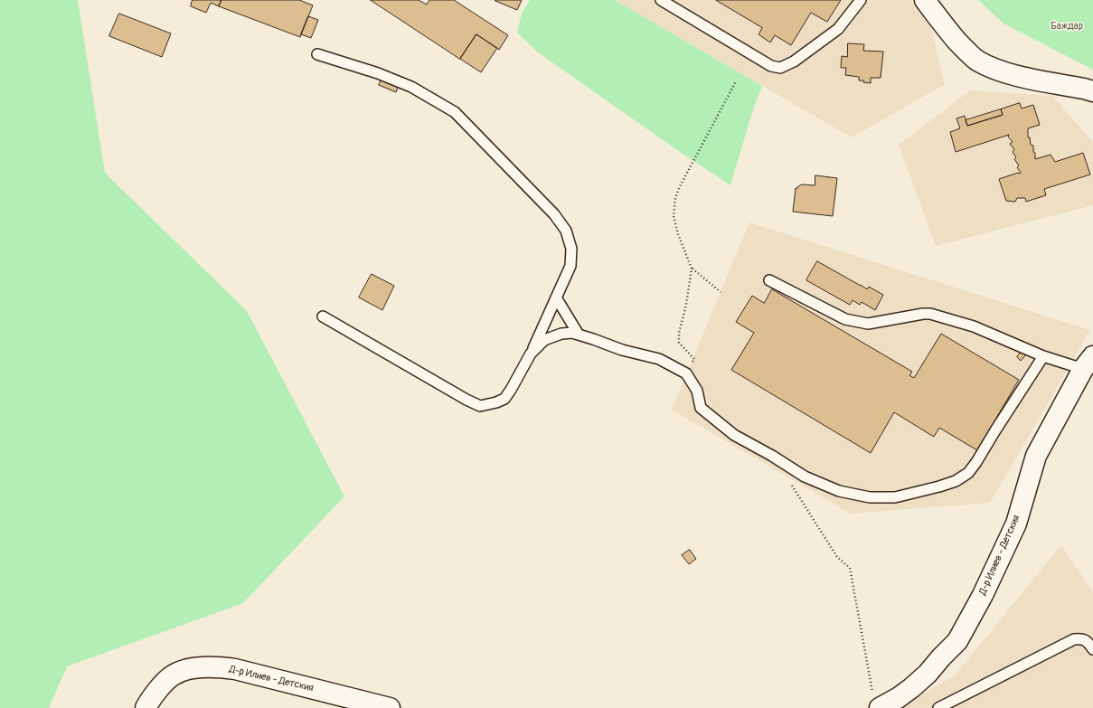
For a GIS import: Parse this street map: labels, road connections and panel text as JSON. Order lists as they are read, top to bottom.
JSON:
{
  "streets": {
    "street": ["Д-р Илиев - Детския"]
  },
  "parks": ["Баждар"]
}
